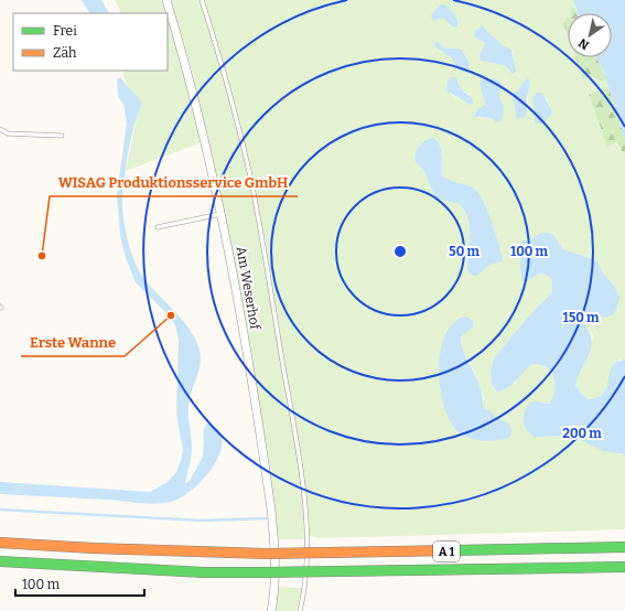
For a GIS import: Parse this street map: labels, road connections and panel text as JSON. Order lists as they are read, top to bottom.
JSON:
{
  "streets": {
    "highway": ["A 1"],
    "street": ["Am Weserhof"]
  },
  "places": ["WISAG Produktionsservice GmbH", "Erste Wanne"],
  "legend": ["Frei", "Zäh"],
  "scale_bar": "100 m",
  "north": "bottom left",
  "rings": [
    "50 m",
    "100 m",
    "150 m",
    "200 m"
  ]
}
